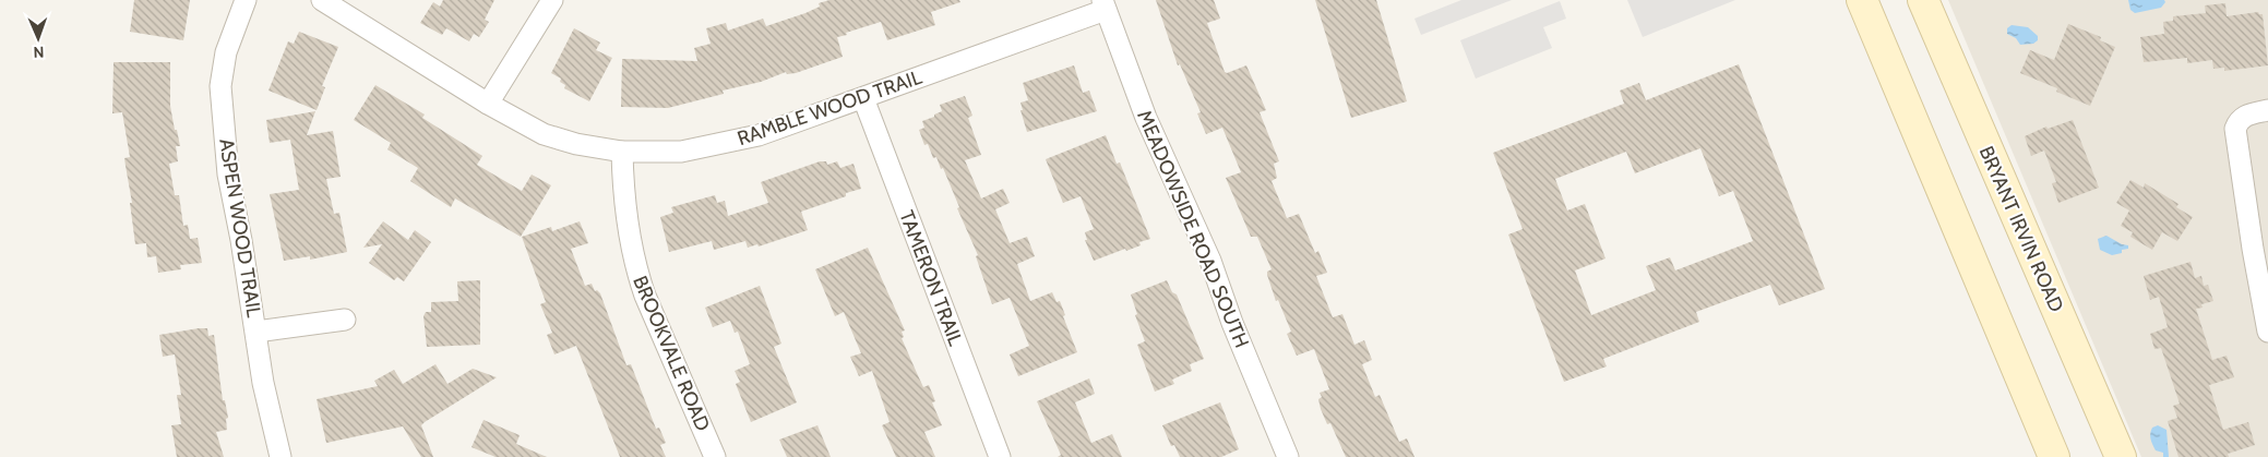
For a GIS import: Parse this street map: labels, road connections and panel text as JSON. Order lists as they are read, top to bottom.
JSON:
{
  "streets": {
    "main road": ["BRYANT IRVIN ROAD"],
    "street": [
      "RAMBLE WOOD TRAIL",
      "ASPEN WOOD TRAIL",
      "MEADOWSIDE ROAD SOUTH",
      "TAMERON TRAIL",
      "BROOKVALE ROAD"
    ]
  },
  "crossings": [
    ["RAMBLE WOOD TRAIL", "MEADOWSIDE ROAD SOUTH"],
    ["RAMBLE WOOD TRAIL", "TAMERON TRAIL"],
    ["RAMBLE WOOD TRAIL", "BROOKVALE ROAD"]
  ],
  "north": "bottom"
}
